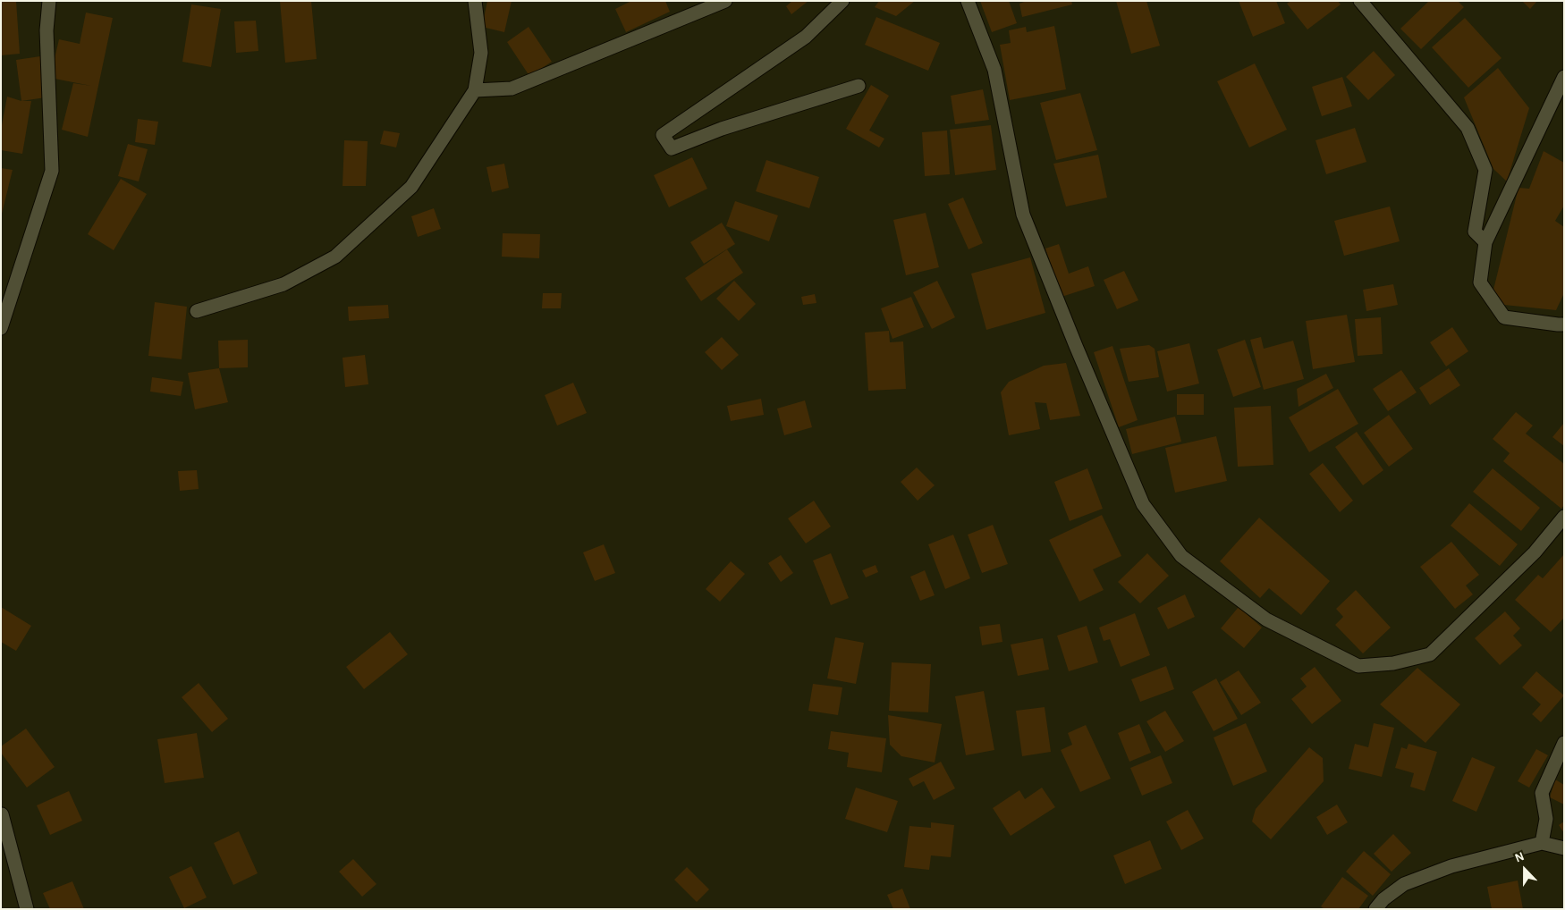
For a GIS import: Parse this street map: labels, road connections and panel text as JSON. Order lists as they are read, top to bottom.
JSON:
{
  "north": "top"
}
